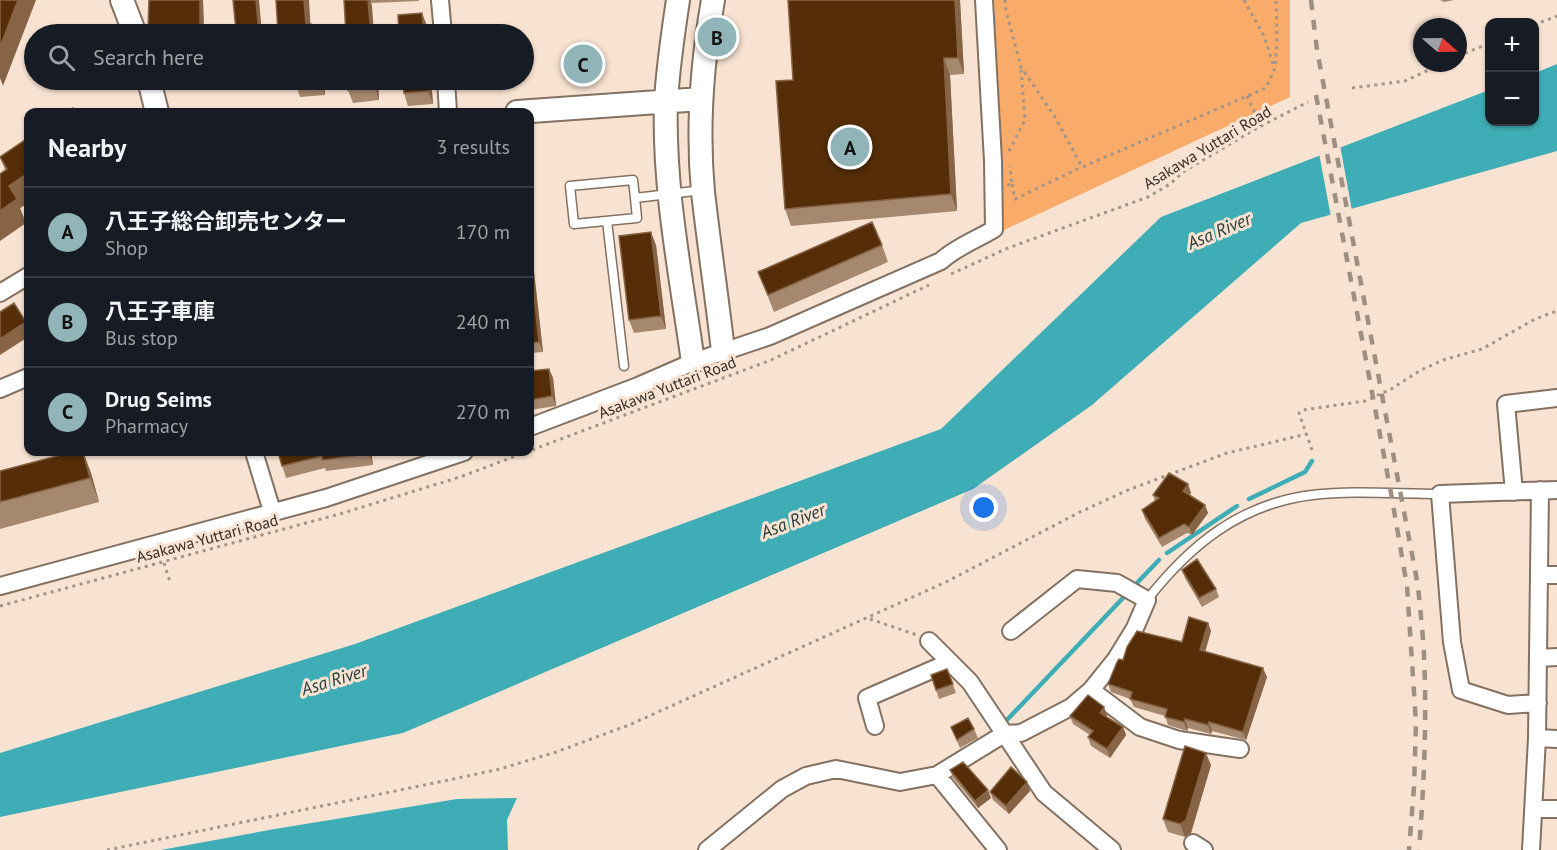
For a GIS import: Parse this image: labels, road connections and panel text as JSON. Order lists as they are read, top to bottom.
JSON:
{
  "streets": {
    "path": ["Asakawa Yuttari Road"]
  },
  "water": ["Asa River"],
  "north": "right",
  "page": {
    "pins": ["B", "C", "A"],
    "map_buttons": ["+", "−"],
    "search": "Search here",
    "heading": ["Nearby", "3 results"],
    "list": [
      {
        "mark": "A",
        "name": "八王子総合卸売センター",
        "note": "Shop",
        "value": "170 m"
      },
      {
        "mark": "B",
        "name": "八王子車庫",
        "note": "Bus stop",
        "value": "240 m"
      },
      {
        "mark": "C",
        "name": "Drug Seims",
        "note": "Pharmacy",
        "value": "270 m"
      }
    ]
  }
}
